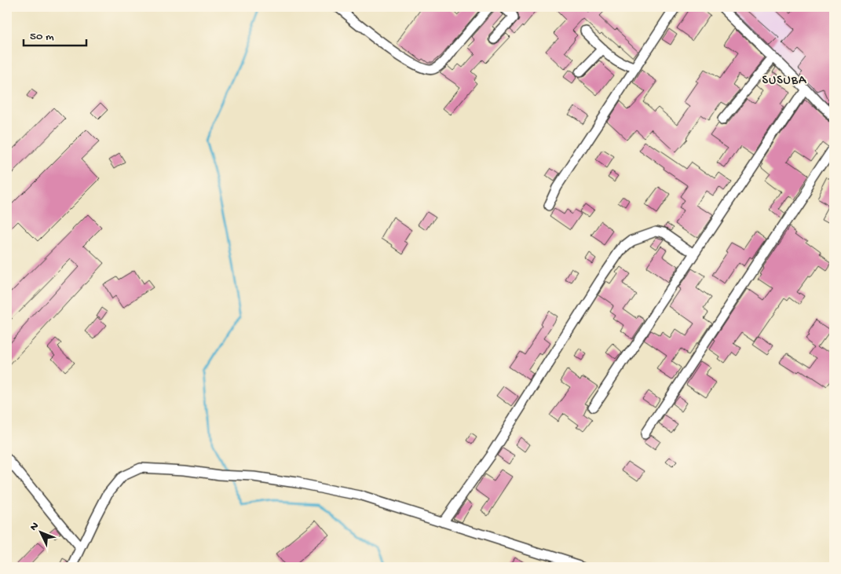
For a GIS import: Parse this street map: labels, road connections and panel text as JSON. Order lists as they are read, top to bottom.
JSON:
{
  "districts": ["SUSUBA"],
  "scale_bar": "50 m",
  "north": "top left"
}
